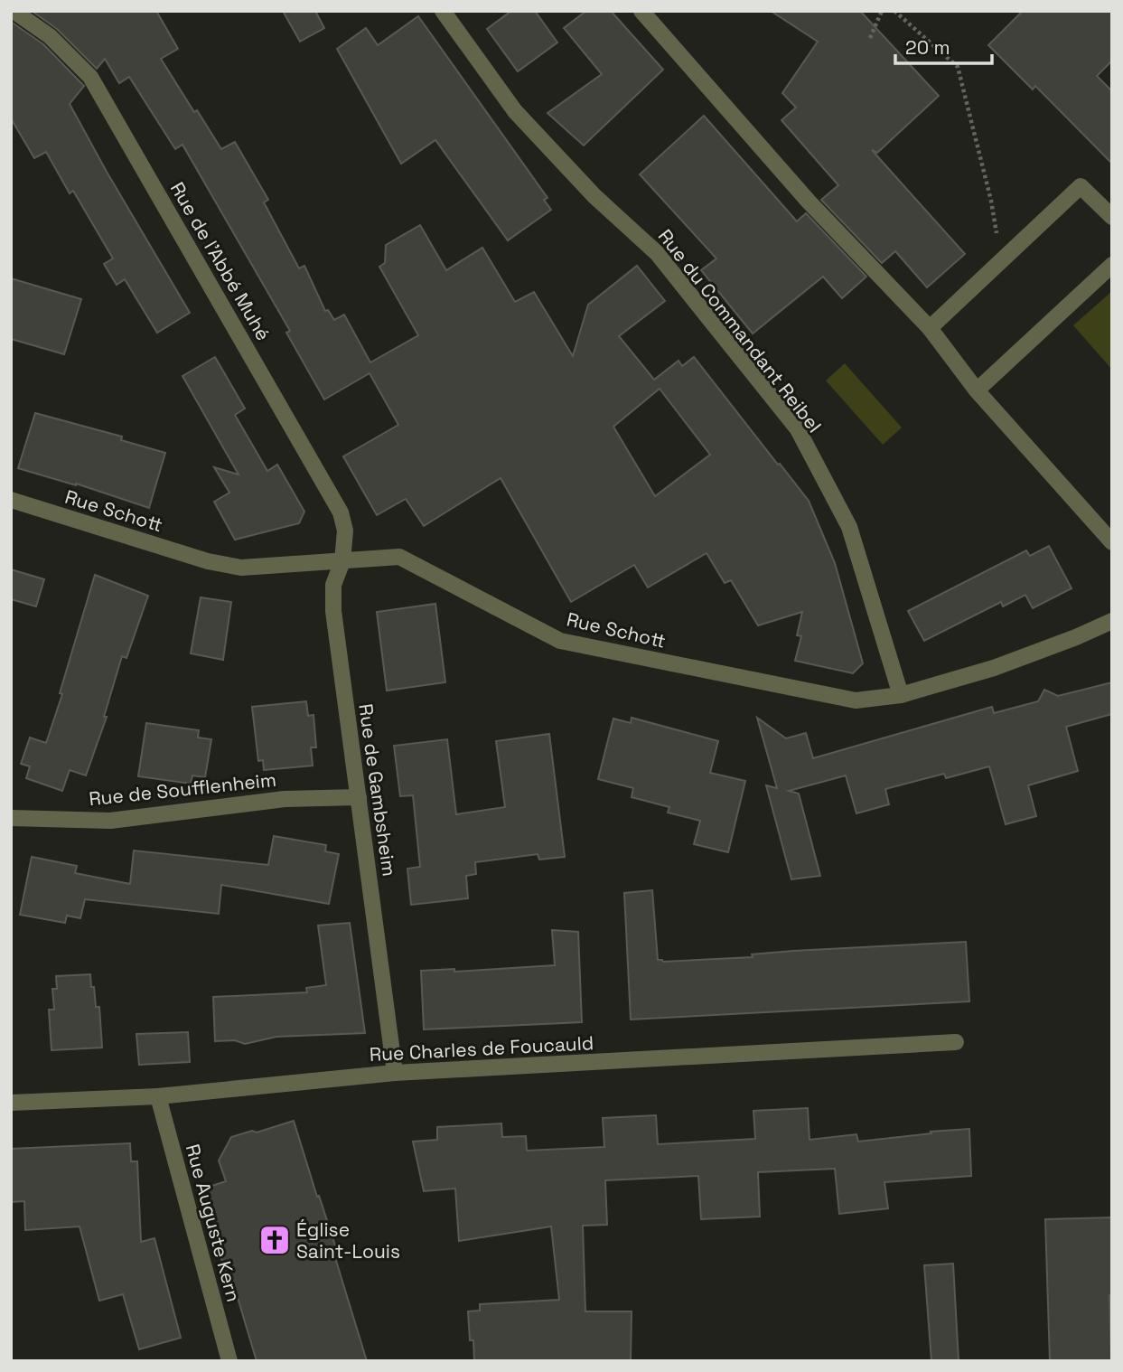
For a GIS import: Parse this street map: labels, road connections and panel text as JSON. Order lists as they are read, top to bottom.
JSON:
{
  "streets": {
    "street": [
      "Rue de l'Abbé Muhé",
      "Rue du Commandant Reibel",
      "Rue Schott",
      "Rue de Soufflenheim",
      "Rue de Gambsheim",
      "Rue Charles de Foucauld",
      "Rue Auguste Kern"
    ]
  },
  "crossings": [
    ["Rue de l'Abbé Muhé", "Rue Schott"],
    ["Rue de l'Abbé Muhé", "Rue de Gambsheim"],
    ["Rue du Commandant Reibel", "Rue Schott"],
    ["Rue Schott", "Rue de Gambsheim"],
    ["Rue de Soufflenheim", "Rue de Gambsheim"],
    ["Rue de Gambsheim", "Rue Charles de Foucauld"],
    ["Rue Charles de Foucauld", "Rue Auguste Kern"]
  ],
  "places": {
    "church": ["Église Saint-Louis"]
  },
  "scale_bar": "20 m"
}
